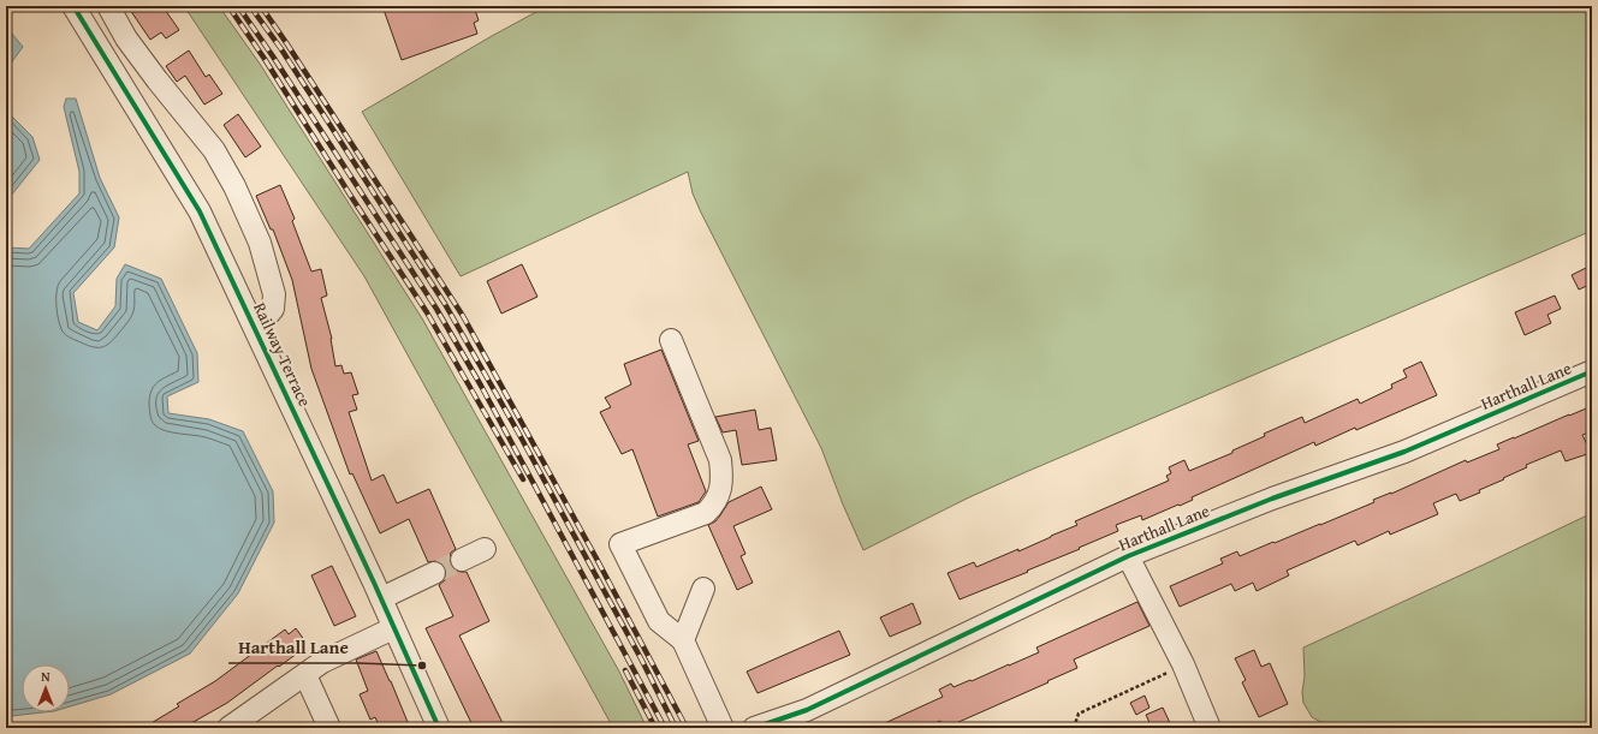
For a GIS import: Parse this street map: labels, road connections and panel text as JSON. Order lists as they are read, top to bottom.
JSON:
{
  "streets": {
    "street": ["Railway Terrace", "Harthall Lane"]
  },
  "places": ["Harthall Lane"],
  "north": "top"
}
